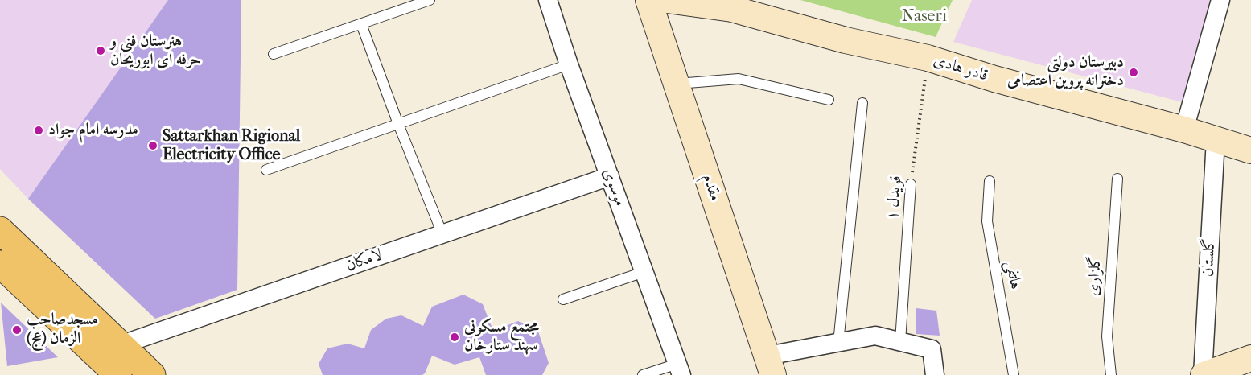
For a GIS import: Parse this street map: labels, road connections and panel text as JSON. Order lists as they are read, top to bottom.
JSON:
{
  "streets": {
    "street": [
      "قادر هادی",
      "موسوی",
      "مقدم",
      "گلستان",
      "لامکان"
    ],
    "lane": ["قویدل ۱", "هاتفی", "گلزاری"]
  },
  "crossings": [
    ["قادر هادی", "قویدل ۱"],
    ["قادر هادی", "گلستان"],
    ["موسوی", "لامکان"]
  ],
  "parks": ["Naseri"],
  "places": [
    "هنرستان فنی و حرفه ای ابوریحان",
    "دبیرستان دولتی دخترانه پروین اعتصامی",
    "مدرسه امام جواد",
    "Sattarkhan Rigional Electricity Office",
    "مسجدصاحب الزمان (عج)",
    "مجتمع مسکونی سهند ستارخان"
  ]
}
